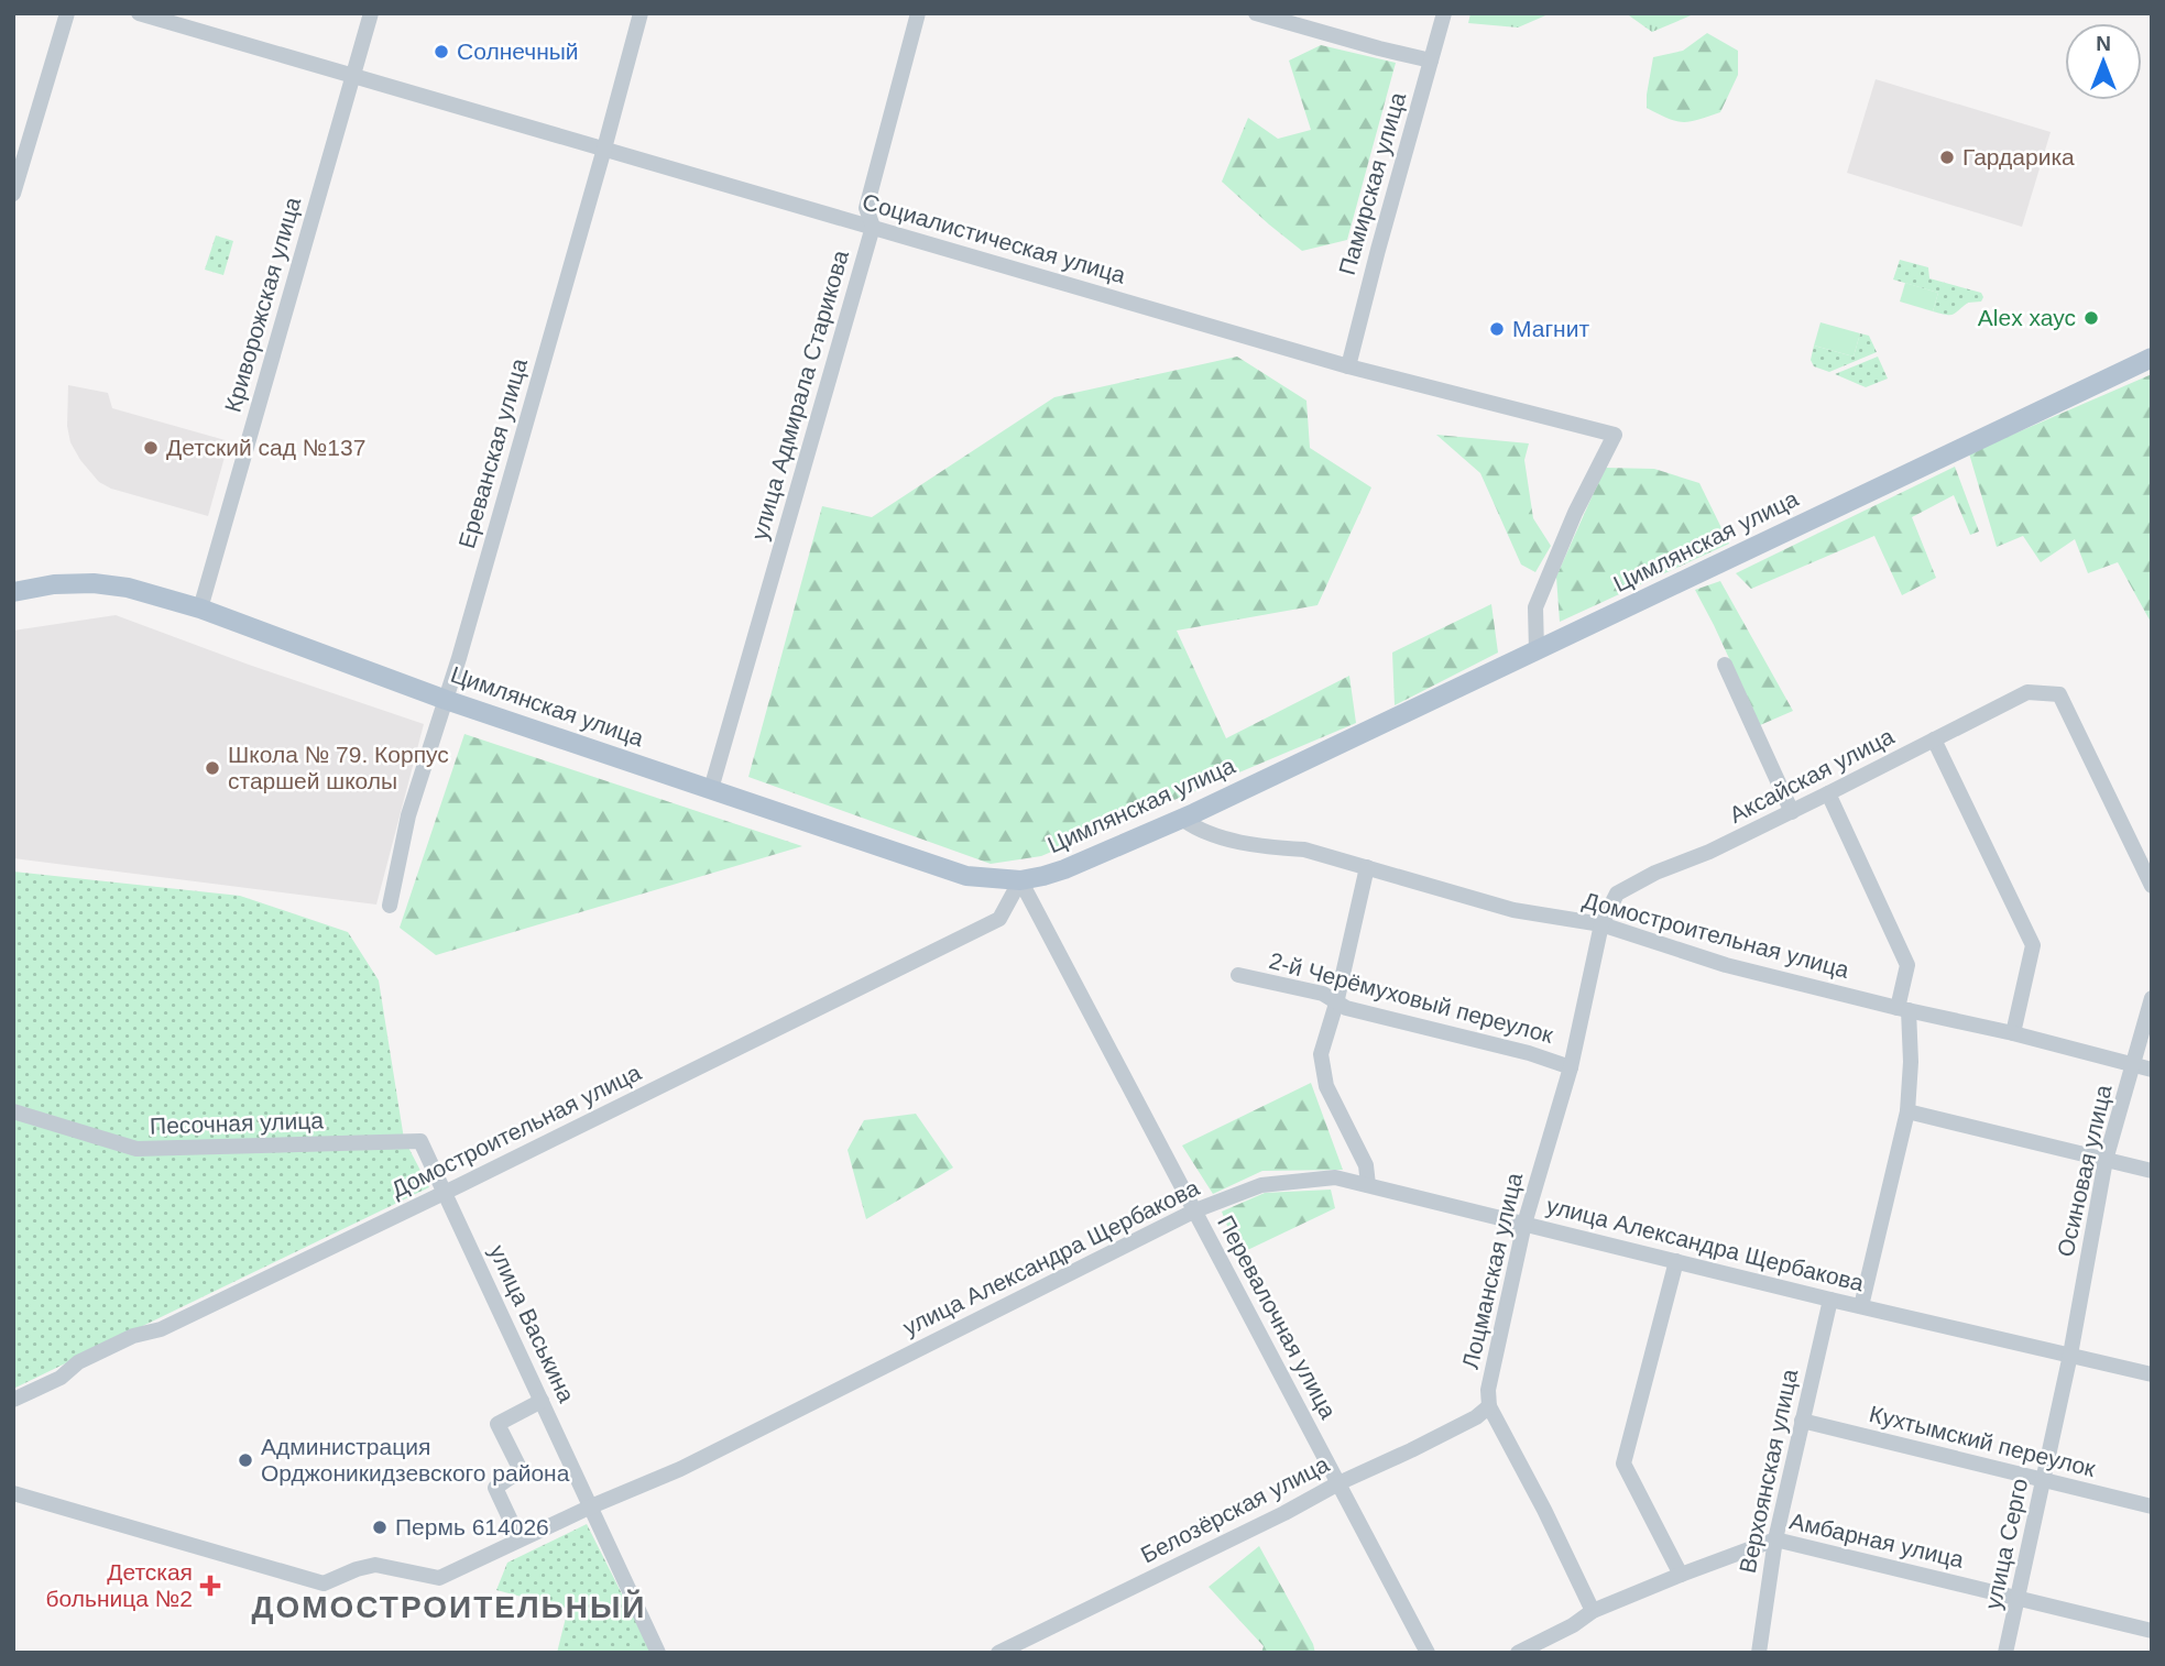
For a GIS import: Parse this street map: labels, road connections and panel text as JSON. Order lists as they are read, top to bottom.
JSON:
{
  "streets": {
    "main road": ["Цимлянская улица"],
    "street": [
      "Памирская улица",
      "Социалистическая улица",
      "Криворожская улица",
      "улица Адмирала Старикова",
      "Ереванская улица",
      "Аксайская улица",
      "Домостроительная улица",
      "2-й Черёмуховый переулок",
      "Песочная улица",
      "Осиновая улица",
      "улица Александра Щербакова",
      "Лоцманская улица",
      "Перевалочная улица",
      "улица Васькина",
      "Кухтымский переулок",
      "Верхоянская улица",
      "Белозёрская улица",
      "Амбарная улица",
      "улица Серго"
    ]
  },
  "crossings": [
    ["Памирская улица", "Социалистическая улица"],
    ["Социалистическая улица", "Криворожская улица"],
    ["Социалистическая улица", "улица Адмирала Старикова"],
    ["Социалистическая улица", "Ереванская улица"],
    ["Социалистическая улица", "Цимлянская улица"],
    ["Криворожская улица", "Цимлянская улица"],
    ["улица Адмирала Старикова", "Цимлянская улица"],
    ["Ереванская улица", "Цимлянская улица"],
    ["Цимлянская улица", "Домостроительная улица"],
    ["Цимлянская улица", "Перевалочная улица"],
    ["Аксайская улица", "Домостроительная улица"],
    ["Аксайская улица", "Лоцманская улица"],
    ["Домостроительная улица", "Осиновая улица"],
    ["Домостроительная улица", "Лоцманская улица"],
    ["Домостроительная улица", "Перевалочная улица"],
    ["Домостроительная улица", "улица Васькина"],
    ["2-й Черёмуховый переулок", "Лоцманская улица"],
    ["Песочная улица", "улица Васькина"],
    ["Осиновая улица", "улица Александра Щербакова"],
    ["Осиновая улица", "улица Серго"],
    ["улица Александра Щербакова", "Лоцманская улица"],
    ["улица Александра Щербакова", "Перевалочная улица"],
    ["улица Александра Щербакова", "улица Васькина"],
    ["улица Александра Щербакова", "Верхоянская улица"],
    ["улица Александра Щербакова", "улица Серго"],
    ["Лоцманская улица", "Белозёрская улица"],
    ["Лоцманская улица", "Амбарная улица"],
    ["Перевалочная улица", "Белозёрская улица"],
    ["Кухтымский переулок", "Верхоянская улица"],
    ["Кухтымский переулок", "улица Серго"],
    ["Верхоянская улица", "Амбарная улица"],
    ["Амбарная улица", "улица Серго"]
  ],
  "districts": ["ДОМОСТРОИТЕЛЬНЫЙ"],
  "places": {
    "other": [
      "Солнечный",
      "Гардарика",
      "Alex хаус",
      "Магнит",
      "Детский сад №137",
      "Школа № 79. Корпус старшей школы",
      "Администрация Орджоникидзевского района",
      "Пермь 614026"
    ],
    "health": ["Детская больница №2"]
  },
  "north": "top"
}
